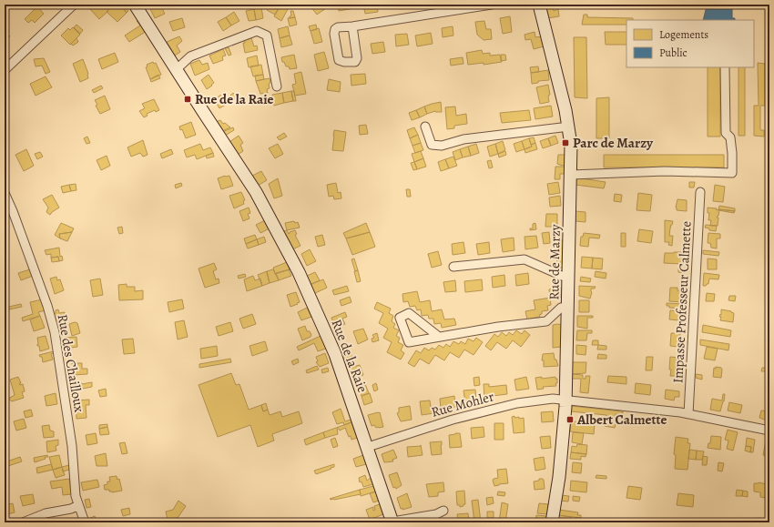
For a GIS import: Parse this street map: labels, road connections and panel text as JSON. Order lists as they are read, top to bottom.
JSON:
{
  "streets": {
    "street": [
      "Rue de Marzy",
      "Impasse Professeur Calmette",
      "Rue de la Raie",
      "Rue des Chailloux",
      "Rue Mohler"
    ]
  },
  "crossings": [
    ["Rue de Marzy", "Rue Mohler"],
    ["Impasse Professeur Calmette", "Rue Mohler"],
    ["Rue de la Raie", "Rue Mohler"]
  ],
  "places": {
    "transit": ["Rue de la Raie", "Parc de Marzy", "Albert Calmette"]
  },
  "legend": ["Logements", "Public"]
}
